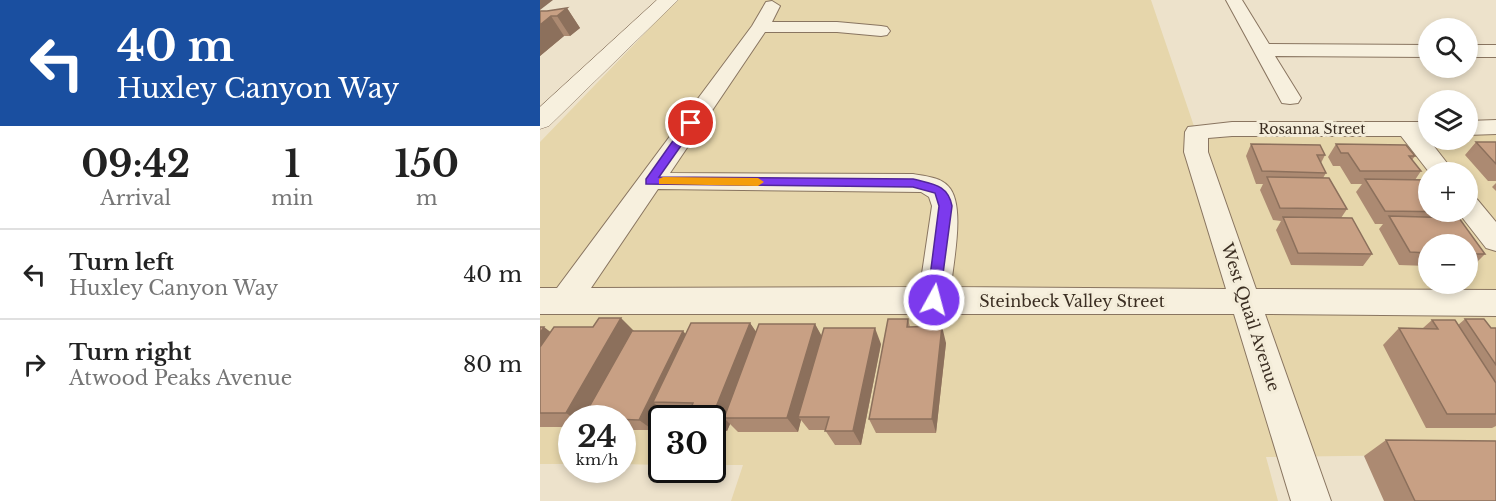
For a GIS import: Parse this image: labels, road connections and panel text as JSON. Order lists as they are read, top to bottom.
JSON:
{
  "streets": {
    "street": ["Rosanna Street", "Steinbeck Valley Street", "West Quail Avenue"]
  },
  "crossings": [
    ["Rosanna Street", "West Quail Avenue"],
    ["Steinbeck Valley Street", "West Quail Avenue"]
  ],
  "page": {
    "turn": ["40 m", "Huxley Canyon Way"],
    "map_buttons": ["+", "−"],
    "eta": [
      "09:42",
      "Arrival",
      "1",
      "min",
      "150",
      "m"
    ],
    "list": [
      {
        "name": "Turn left",
        "note": "Huxley Canyon Way",
        "value": "40 m"
      },
      {
        "name": "Turn right",
        "note": "Atwood Peaks Avenue",
        "value": "80 m"
      }
    ],
    "speed": "24 km/h",
    "limit": "30"
  }
}
